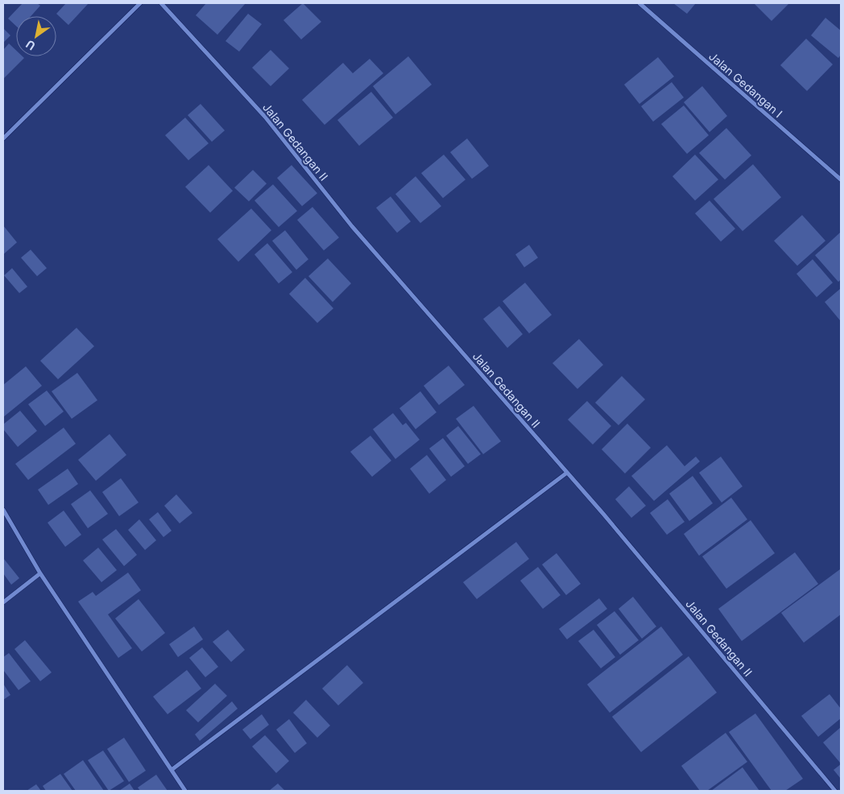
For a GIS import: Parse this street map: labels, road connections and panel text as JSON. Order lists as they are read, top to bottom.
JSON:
{
  "streets": {
    "street": ["Jalan Gedangan I", "Jalan Gedangan II"]
  },
  "north": "bottom left"
}
